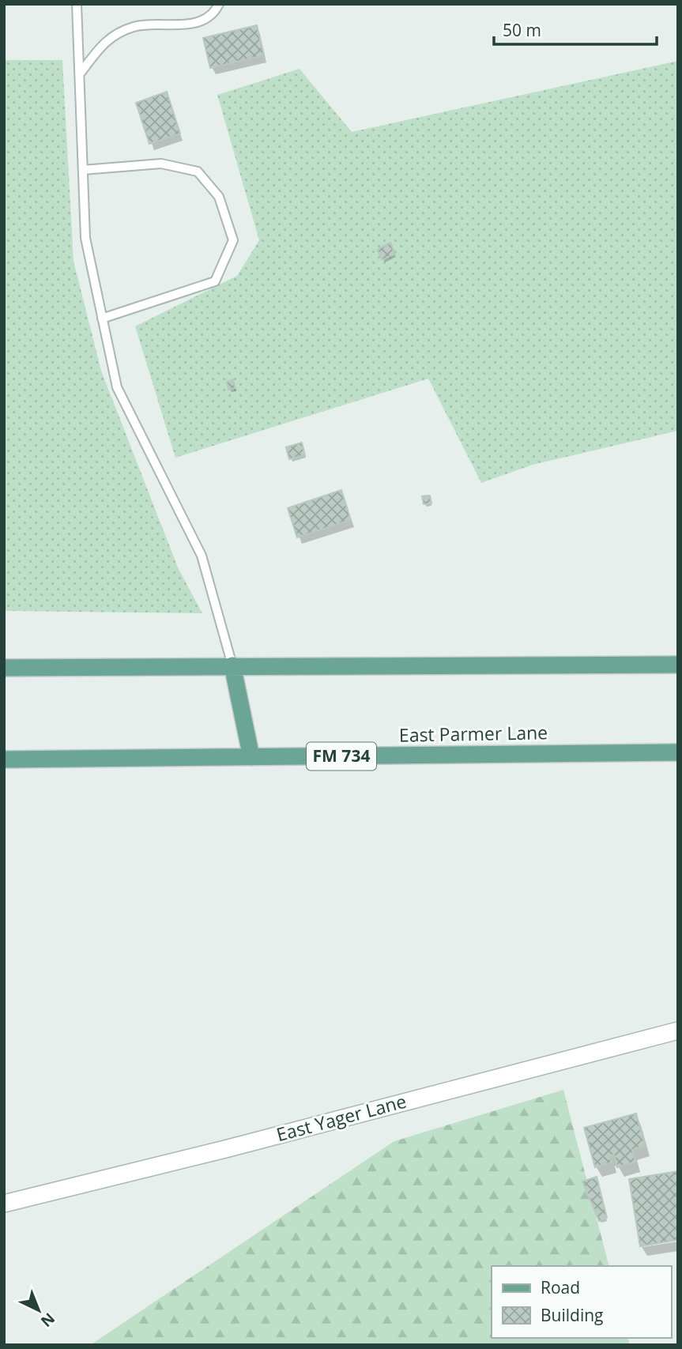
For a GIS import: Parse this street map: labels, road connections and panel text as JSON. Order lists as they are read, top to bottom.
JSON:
{
  "streets": {
    "main road": ["East Parmer Lane", "FM 734"],
    "street": ["East Yager Lane"]
  },
  "legend": ["Road", "Building"],
  "scale_bar": "50 m",
  "north": "bottom right"
}
